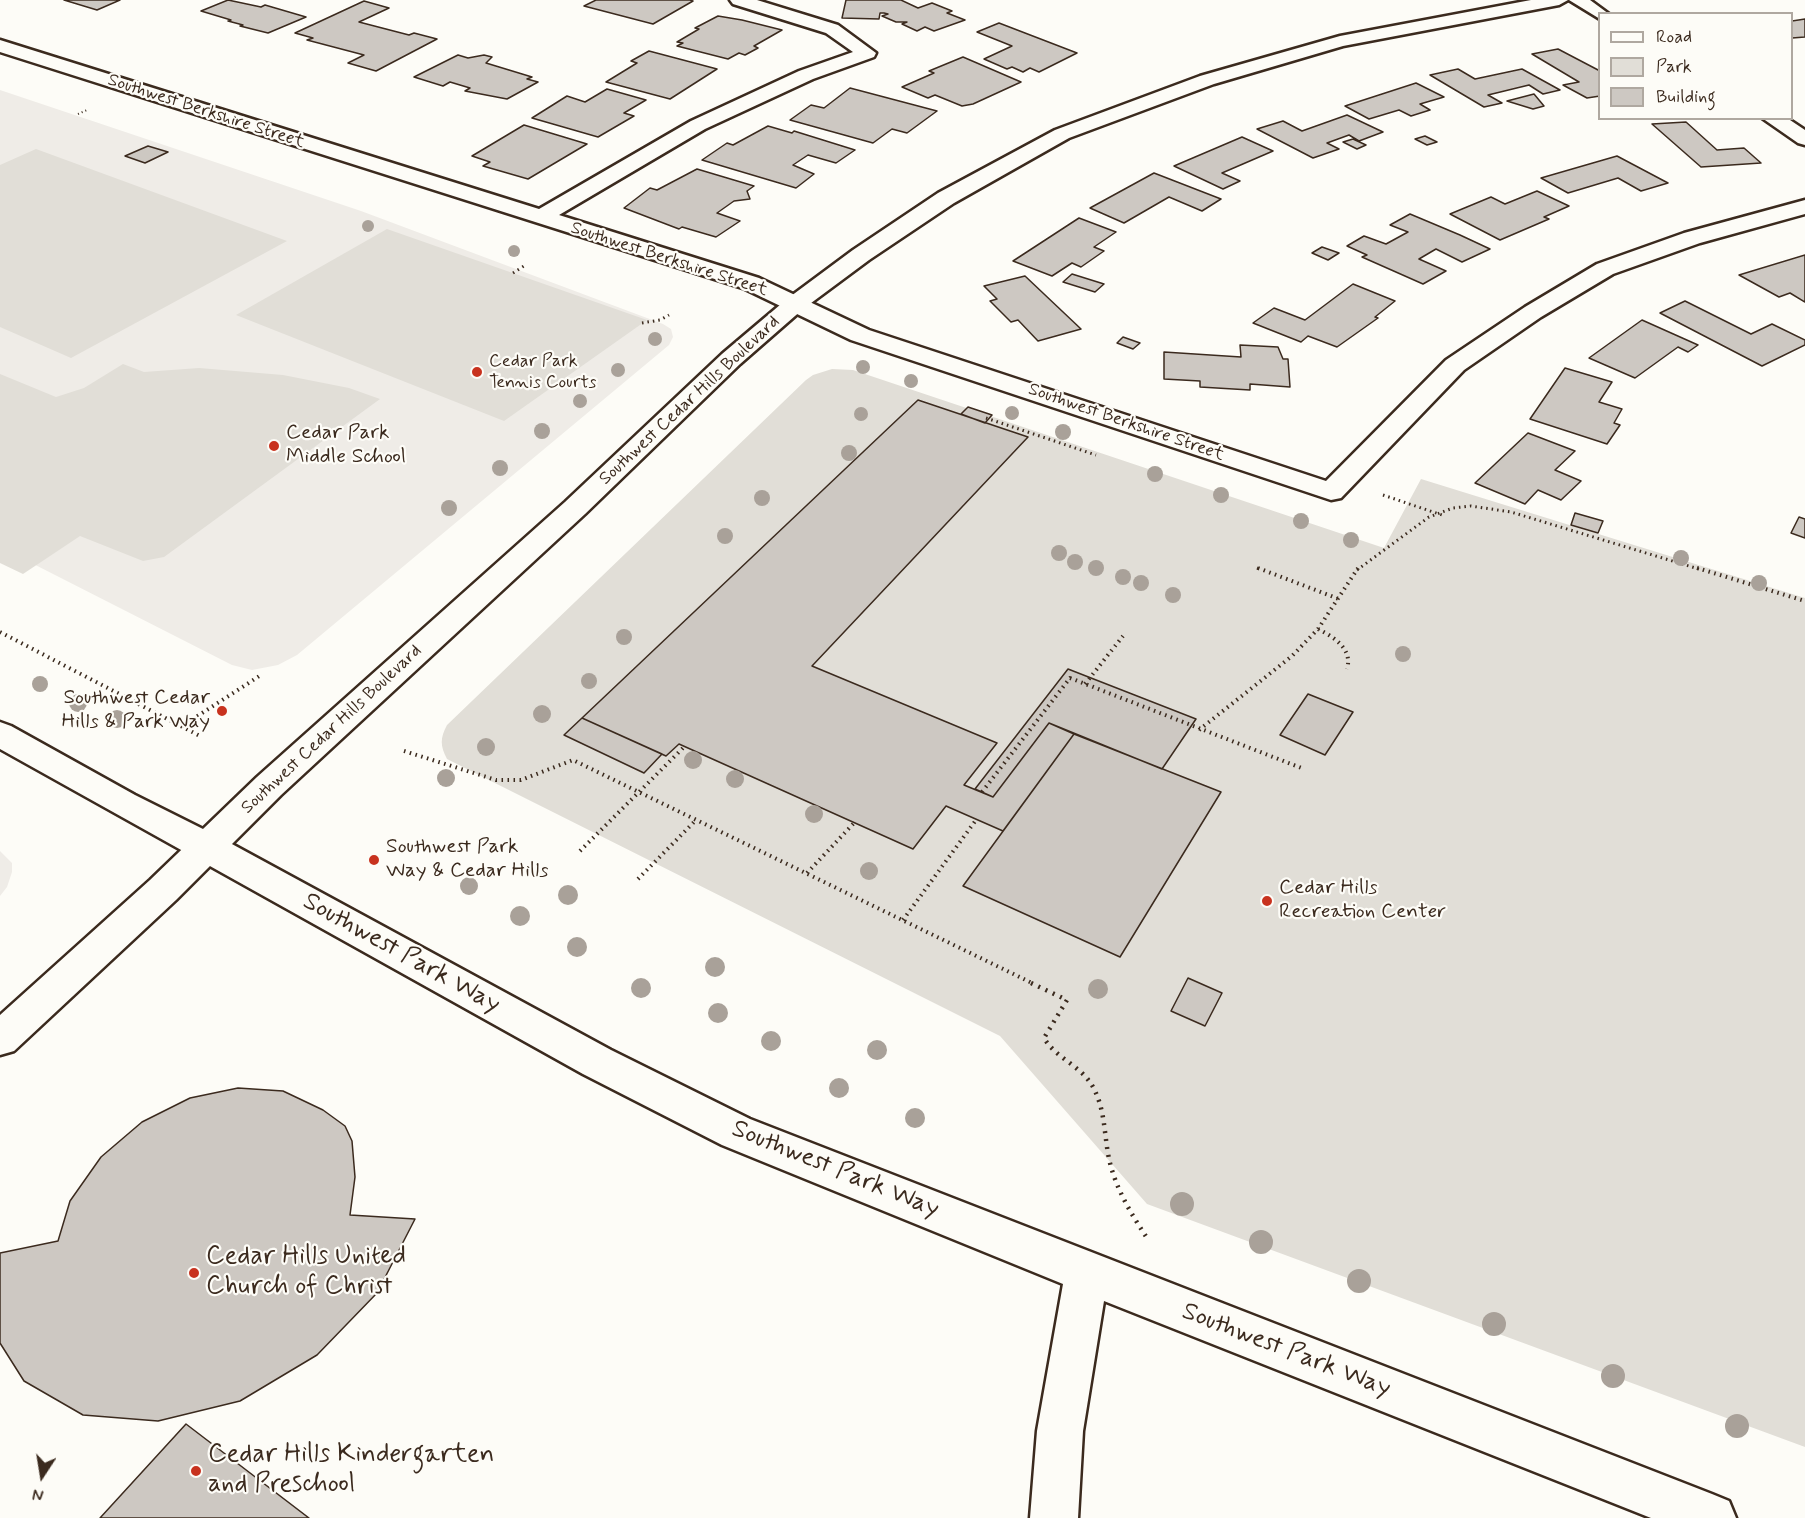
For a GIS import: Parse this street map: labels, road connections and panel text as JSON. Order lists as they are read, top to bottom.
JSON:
{
  "streets": {
    "street": ["Southwest Berkshire Street", "Southwest Cedar Hills Boulevard", "Southwest Park Way"]
  },
  "crossings": [
    ["Southwest Berkshire Street", "Southwest Cedar Hills Boulevard"],
    ["Southwest Cedar Hills Boulevard", "Southwest Park Way"]
  ],
  "places": [
    "Cedar Park Tennis Courts",
    "Cedar Park Middle School",
    "Southwest Cedar Hills & Park Way",
    "Southwest Park Way & Cedar Hills",
    "Cedar Hills Recreation Center",
    "Cedar Hills United Church of Christ",
    "Cedar Hills Kindergarten and Preschool"
  ],
  "legend": ["Road", "Park", "Building"],
  "north": "bottom"
}
